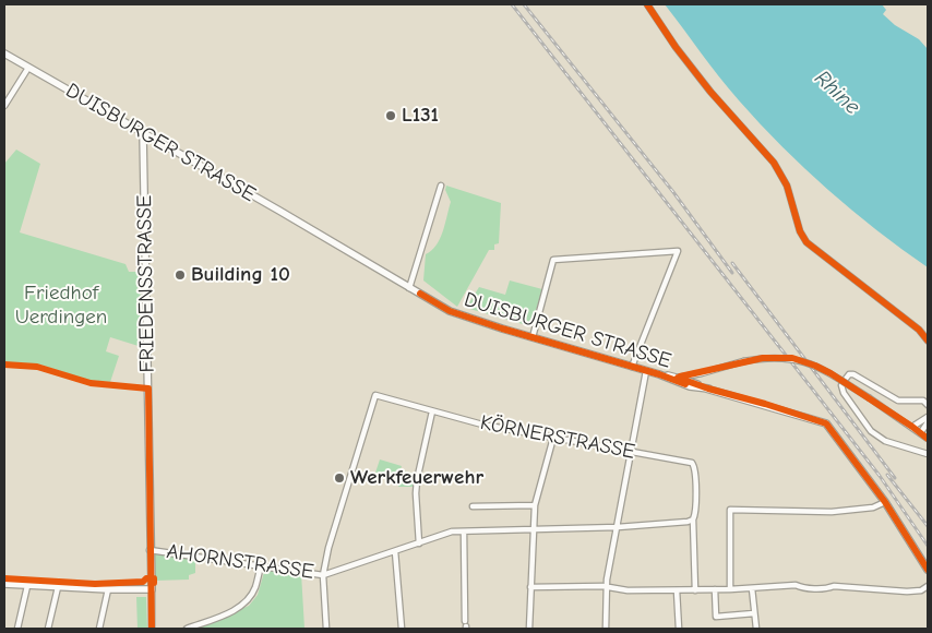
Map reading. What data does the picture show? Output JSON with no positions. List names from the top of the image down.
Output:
{
  "streets": {
    "main road": ["DUISBURGER STRASSE", "FRIEDENSSTRASSE"],
    "street": ["KÖRNERSTRASSE", "AHORNSTRASSE"]
  },
  "crossings": [
    ["DUISBURGER STRASSE", "FRIEDENSSTRASSE"],
    ["FRIEDENSSTRASSE", "AHORNSTRASSE"],
    ["KÖRNERSTRASSE", "AHORNSTRASSE"]
  ],
  "water": ["Rhine"],
  "parks": ["Friedhof Uerdingen"],
  "places": ["L131", "Building 10", "Werkfeuerwehr"]
}
